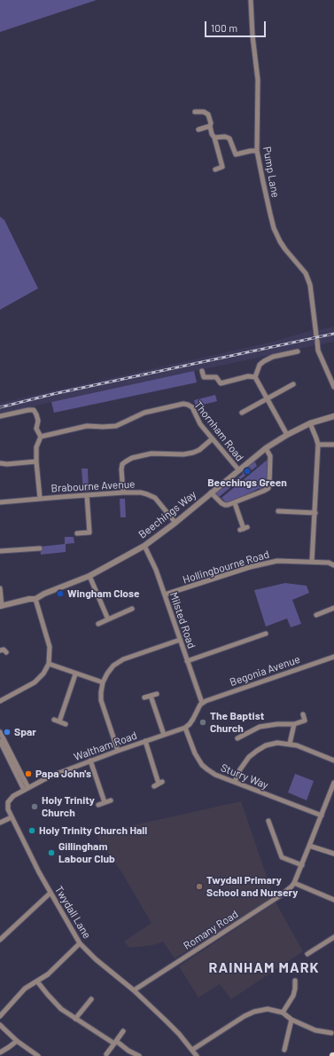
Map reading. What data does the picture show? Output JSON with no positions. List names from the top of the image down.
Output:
{
  "streets": {
    "street": [
      "Pump Lane",
      "Thornham Road",
      "Brabourne Avenue",
      "Beechings Way",
      "Hollingbourne Road",
      "Milsted Road",
      "Begonia Avenue",
      "Waltham Road",
      "Sturry Way",
      "Twydall Lane",
      "Romany Road"
    ]
  },
  "crossings": [
    ["Thornham Road", "Beechings Way"],
    ["Brabourne Avenue", "Beechings Way"],
    ["Beechings Way", "Milsted Road"],
    ["Hollingbourne Road", "Milsted Road"],
    ["Milsted Road", "Begonia Avenue"],
    ["Waltham Road", "Sturry Way"],
    ["Waltham Road", "Twydall Lane"],
    ["Sturry Way", "Romany Road"],
    ["Twydall Lane", "Romany Road"]
  ],
  "districts": ["RAINHAM MARK"],
  "places": [
    "Beechings Green",
    "Wingham Close",
    "The Baptist Church",
    "Spar",
    "Papa John's",
    "Holy Trinity Church",
    "Holy Trinity Church Hall",
    "Gillingham Labour Club",
    "Twydall Primary School and Nursery"
  ],
  "scale_bar": "100 m"
}
